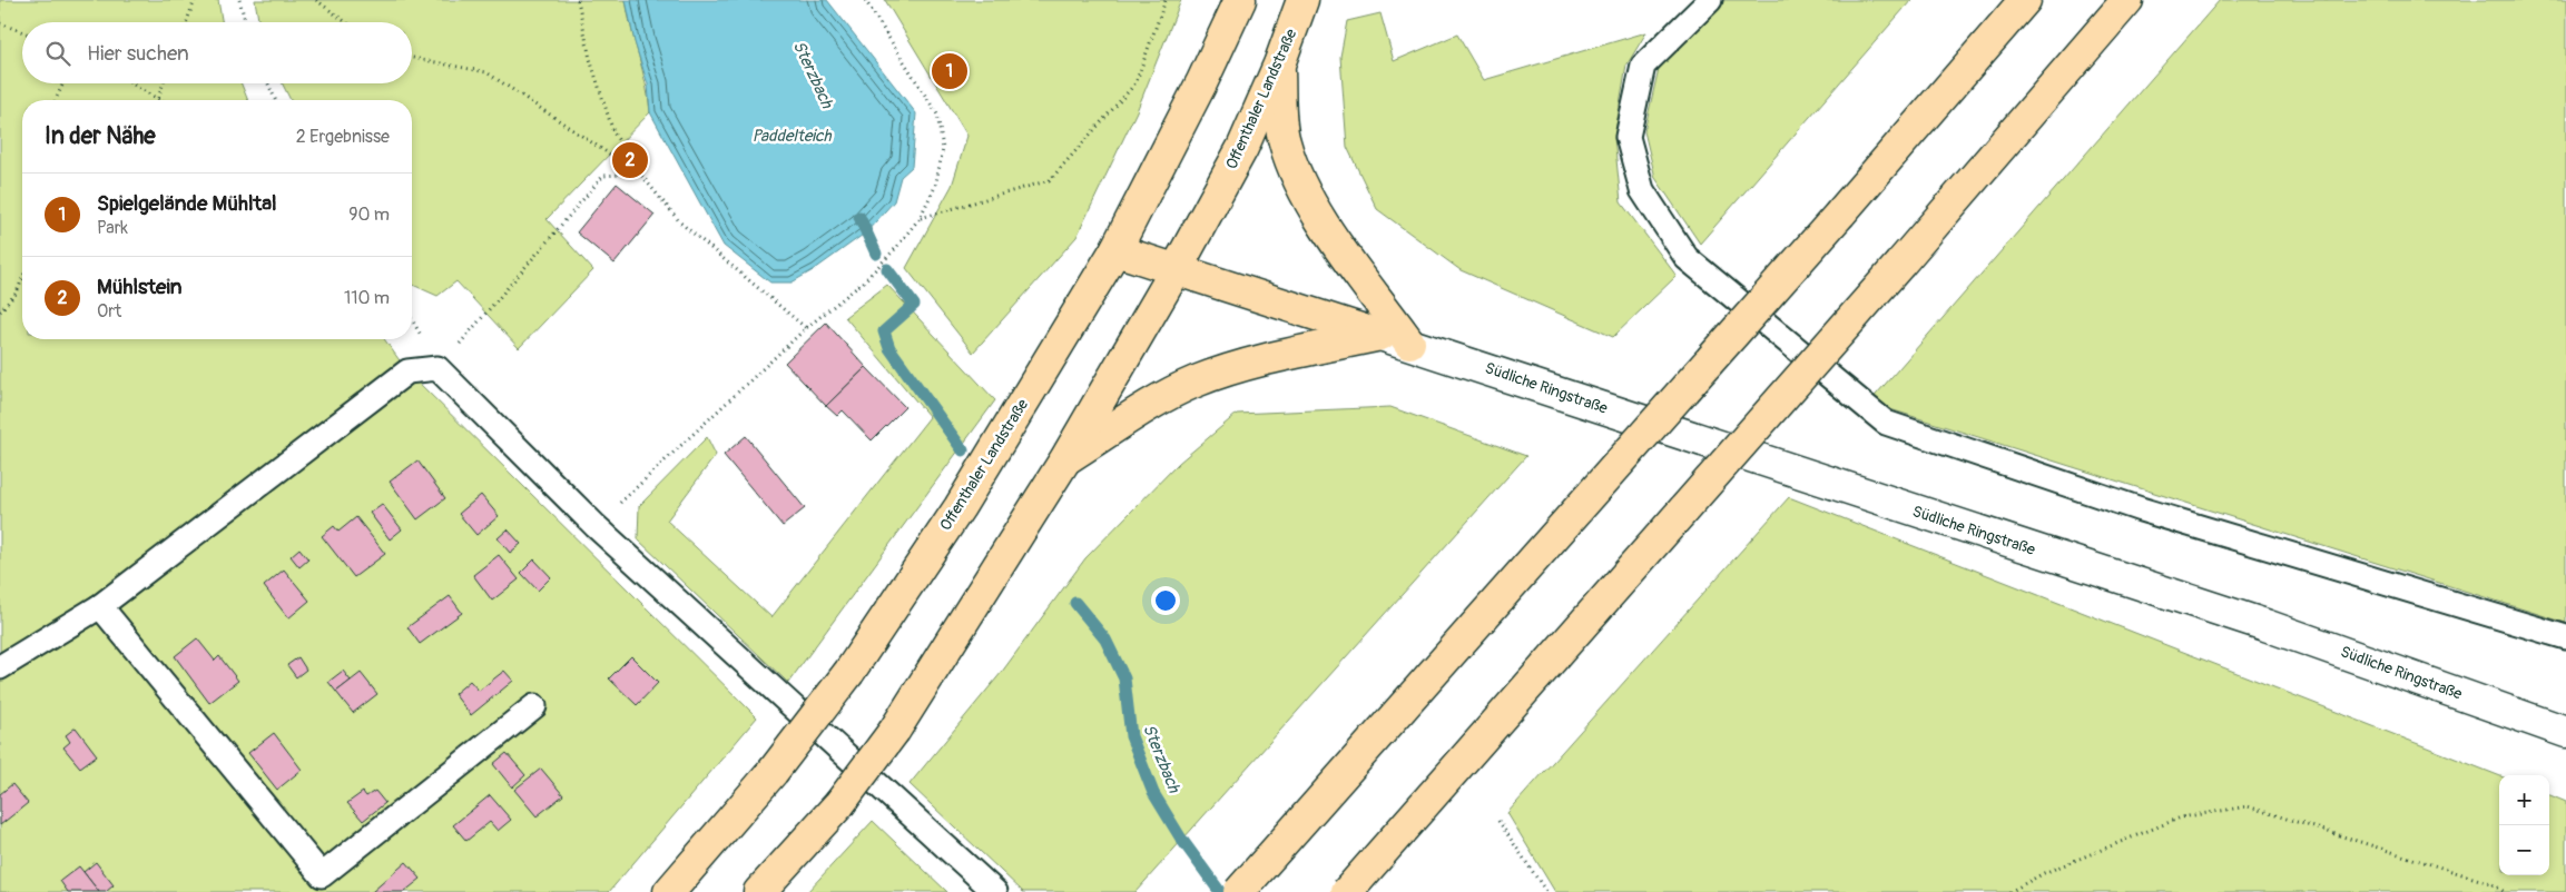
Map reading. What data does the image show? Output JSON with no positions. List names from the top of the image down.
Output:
{
  "streets": {
    "main road": ["Offenthaler Landstraße", "Südliche Ringstraße"]
  },
  "water": ["Sterzbach", "Paddelteich"],
  "page": {
    "search": "Hier suchen",
    "pins": ["1", "2"],
    "heading": ["In der Nähe", "2 Ergebnisse"],
    "list": [
      {
        "mark": "1",
        "name": "Spielgelände Mühltal",
        "note": "Park",
        "value": "90 m"
      },
      {
        "mark": "2",
        "name": "Mühlstein",
        "note": "Ort",
        "value": "110 m"
      }
    ],
    "map_buttons": ["+", "−"]
  }
}
